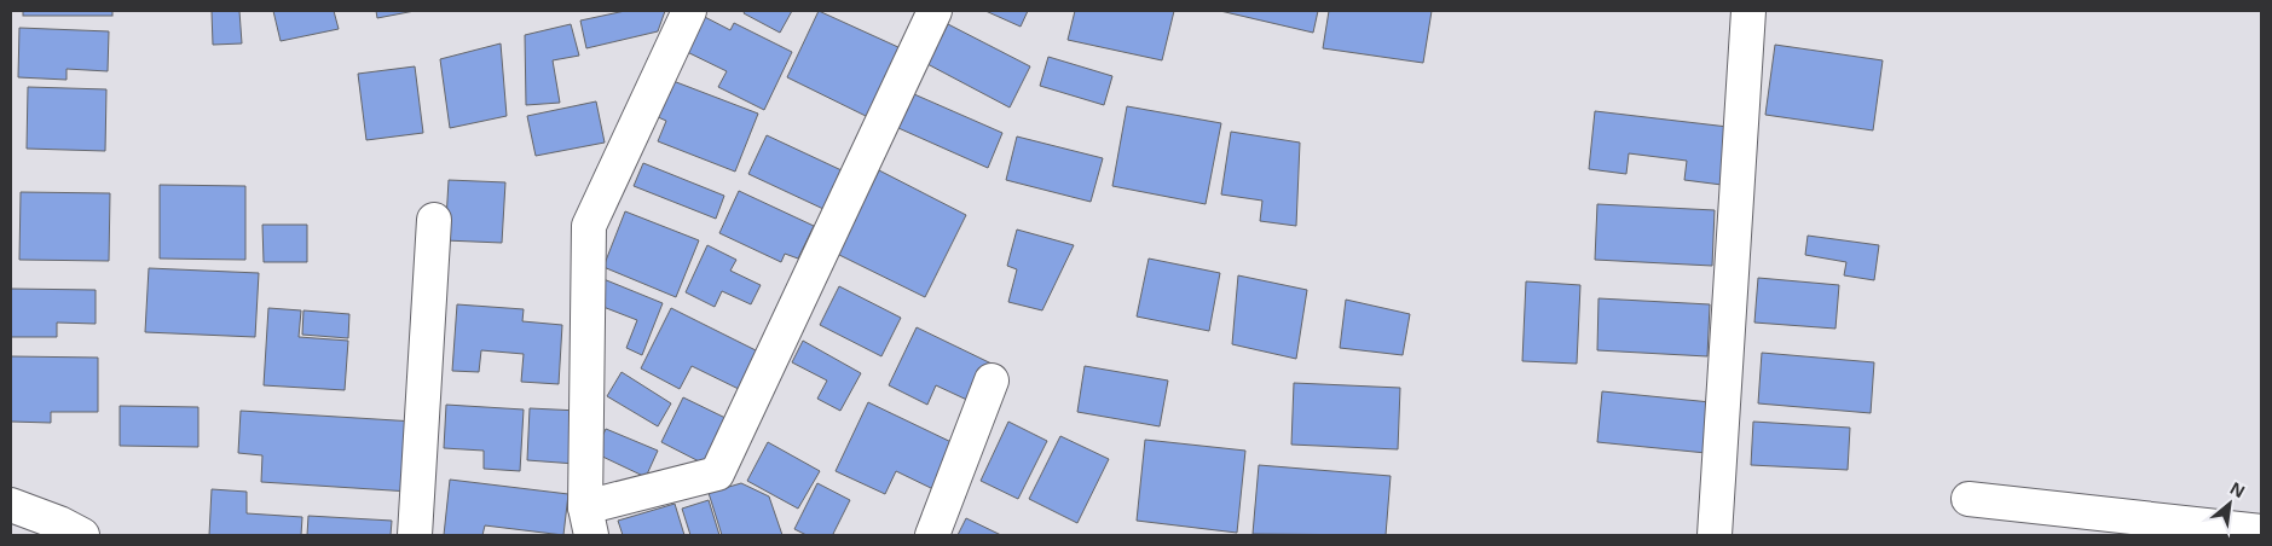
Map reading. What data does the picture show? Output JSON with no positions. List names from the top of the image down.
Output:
{
  "north": "top right"
}
